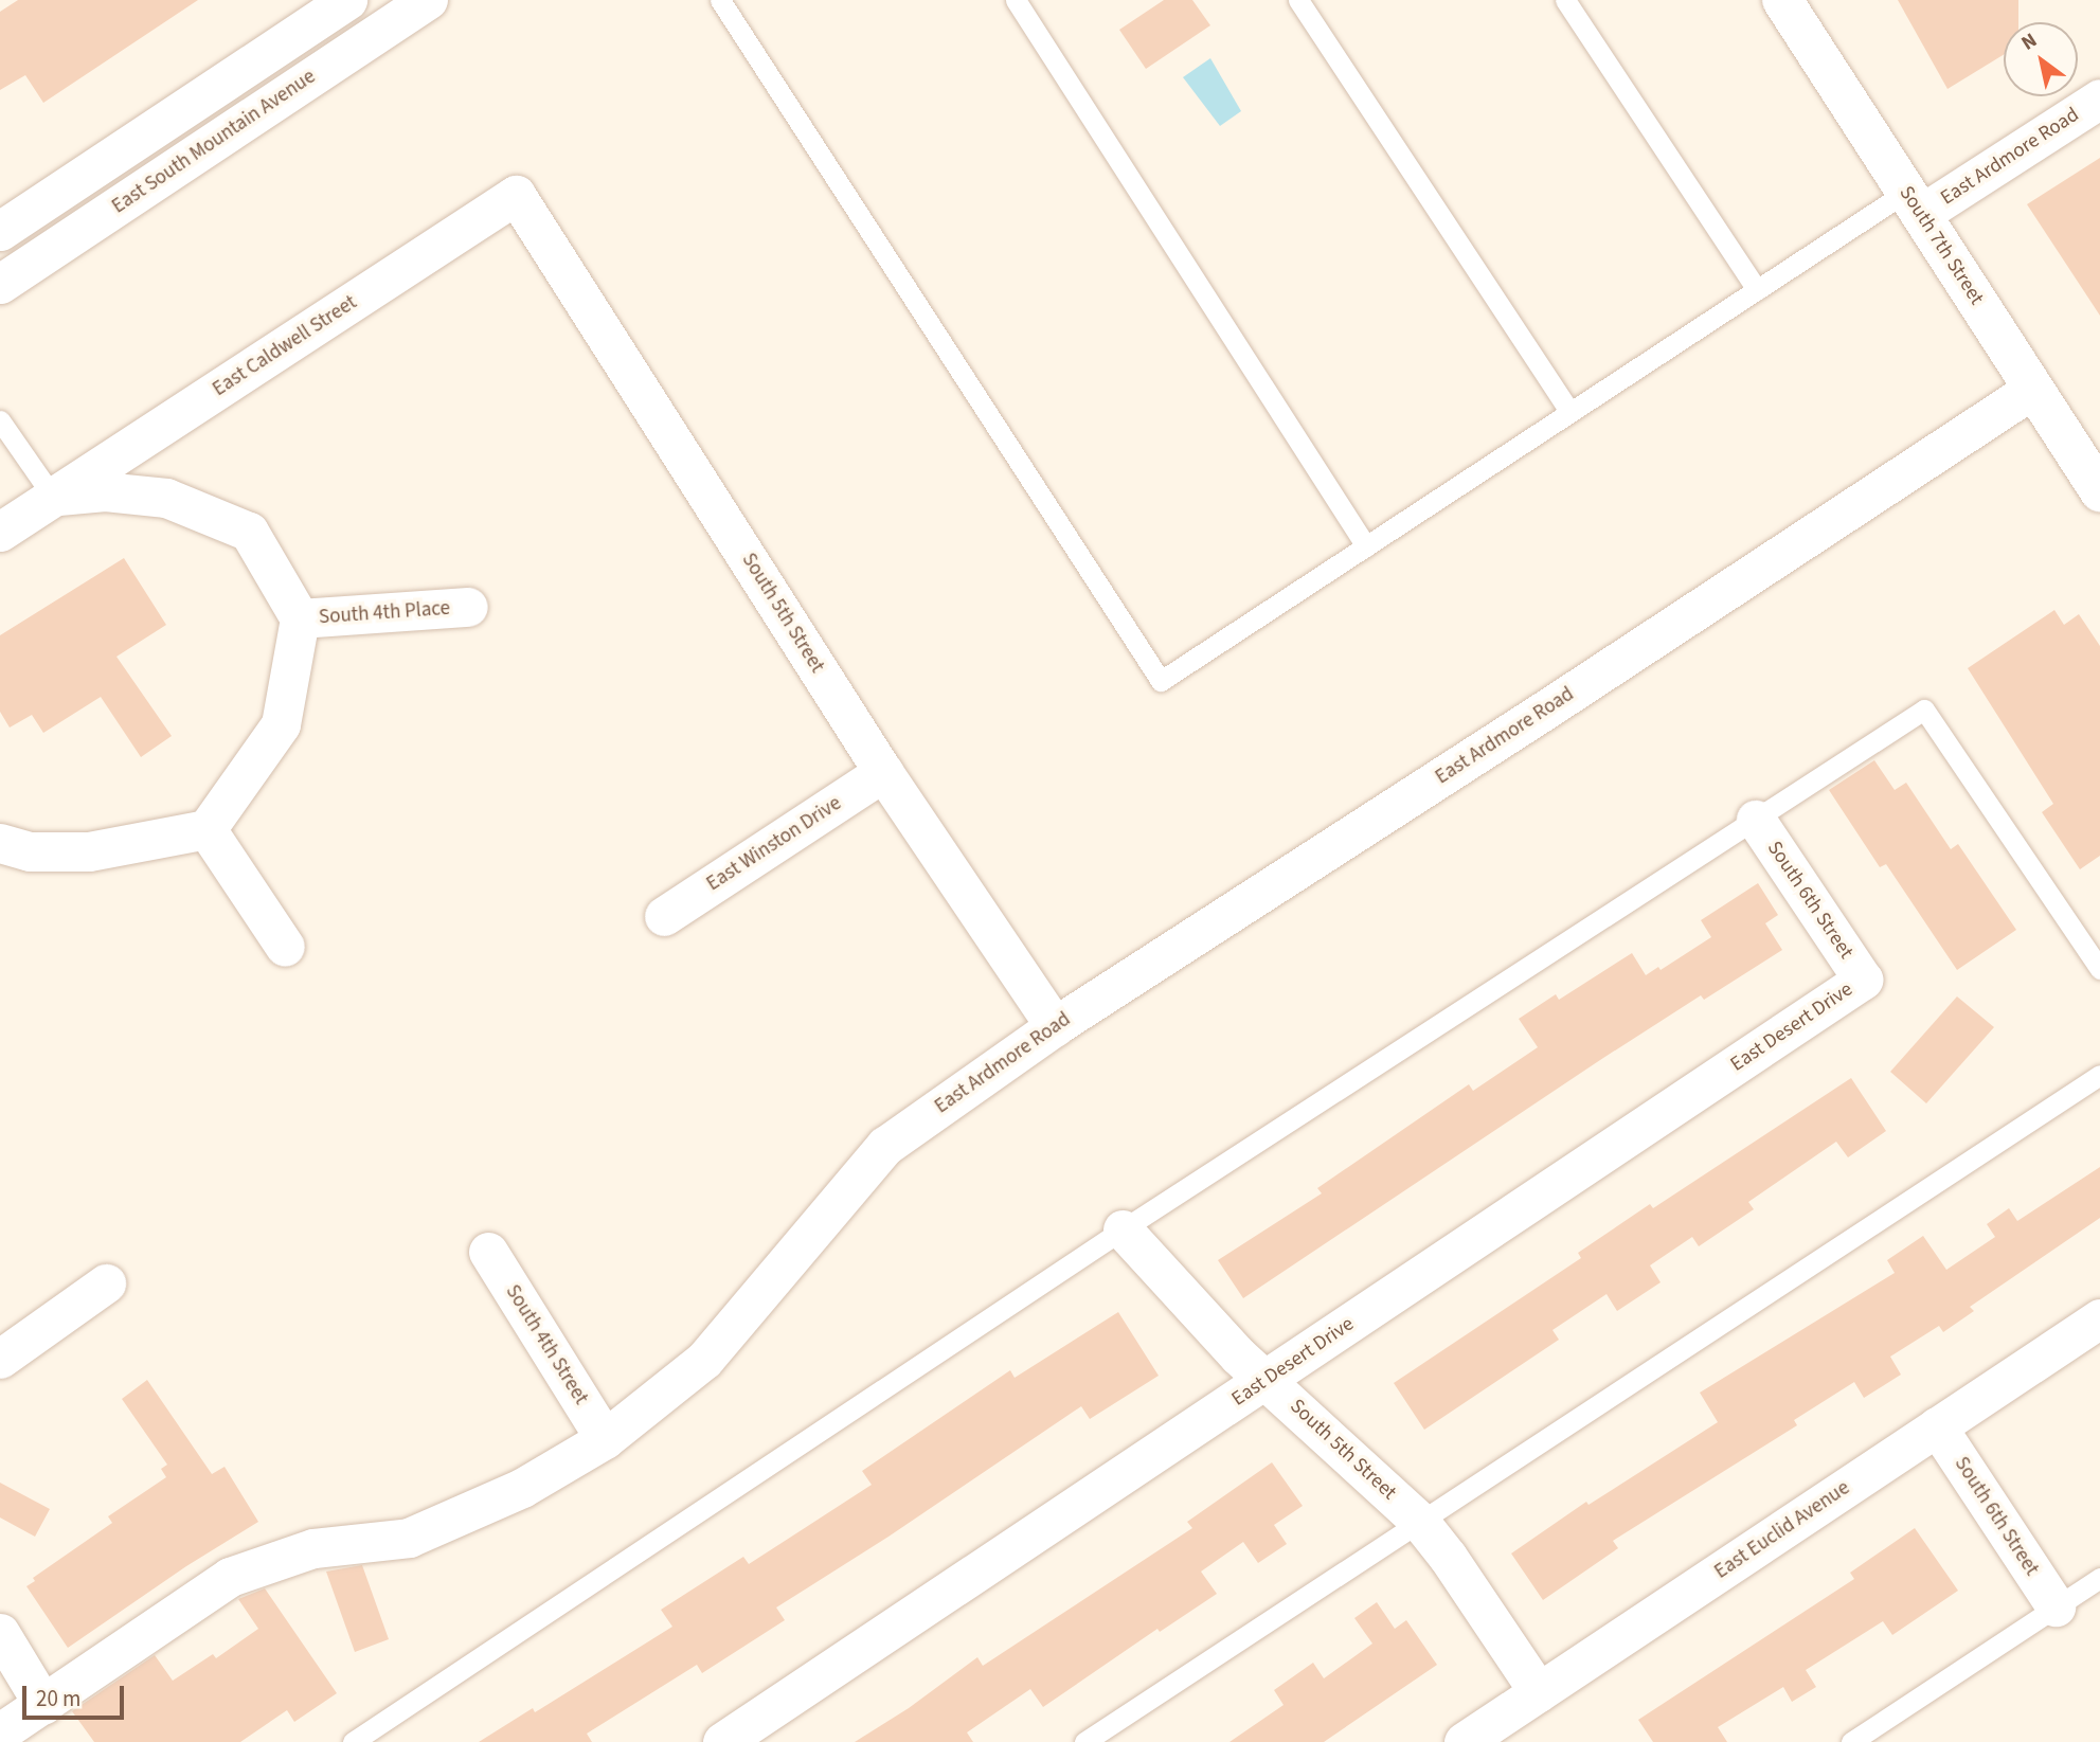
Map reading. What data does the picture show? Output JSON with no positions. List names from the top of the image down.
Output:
{
  "streets": {
    "main road": ["South 7th Street"],
    "street": [
      "East South Mountain Avenue",
      "East Ardmore Road",
      "East Caldwell Street",
      "South 4th Place",
      "South 5th Street",
      "East Winston Drive",
      "South 6th Street",
      "East Desert Drive",
      "South 4th Street",
      "East Euclid Avenue"
    ]
  },
  "crossings": [
    ["East Ardmore Road", "South 7th Street"],
    ["East Ardmore Road", "South 5th Street"],
    ["East Ardmore Road", "South 4th Street"],
    ["East Caldwell Street", "South 4th Place"],
    ["East Caldwell Street", "South 5th Street"],
    ["South 5th Street", "East Winston Drive"],
    ["South 5th Street", "East Desert Drive"],
    ["South 5th Street", "East Euclid Avenue"],
    ["South 6th Street", "East Desert Drive"],
    ["South 6th Street", "East Euclid Avenue"]
  ],
  "scale_bar": "20 m",
  "north": "top left"
}
